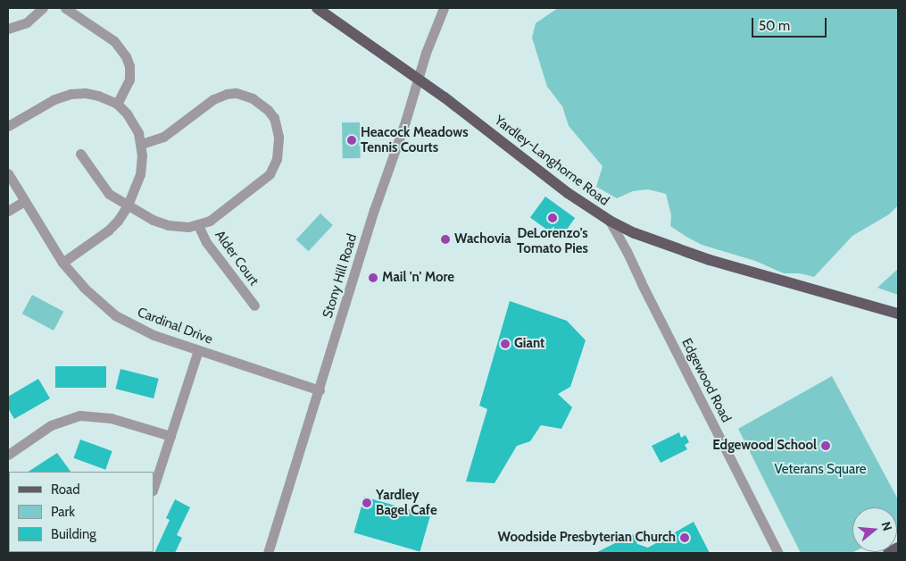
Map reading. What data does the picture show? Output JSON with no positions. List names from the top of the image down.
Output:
{
  "streets": {
    "main road": ["Yardley-Langhorne Road"],
    "street": [
      "Alder Court",
      "Stony Hill Road",
      "Cardinal Drive",
      "Edgewood Road"
    ]
  },
  "crossings": [
    ["Yardley-Langhorne Road", "Stony Hill Road"],
    ["Yardley-Langhorne Road", "Edgewood Road"],
    ["Stony Hill Road", "Cardinal Drive"]
  ],
  "parks": ["Veterans Square"],
  "places": [
    "Heacock Meadows Tennis Courts",
    "DeLorenzo's Tomato Pies",
    "Wachovia",
    "Mail 'n' More",
    "Giant",
    "Edgewood School",
    "Yardley Bagel Cafe",
    "Woodside Presbyterian Church"
  ],
  "legend": ["Road", "Park", "Building"],
  "scale_bar": "50 m",
  "north": "right"
}
